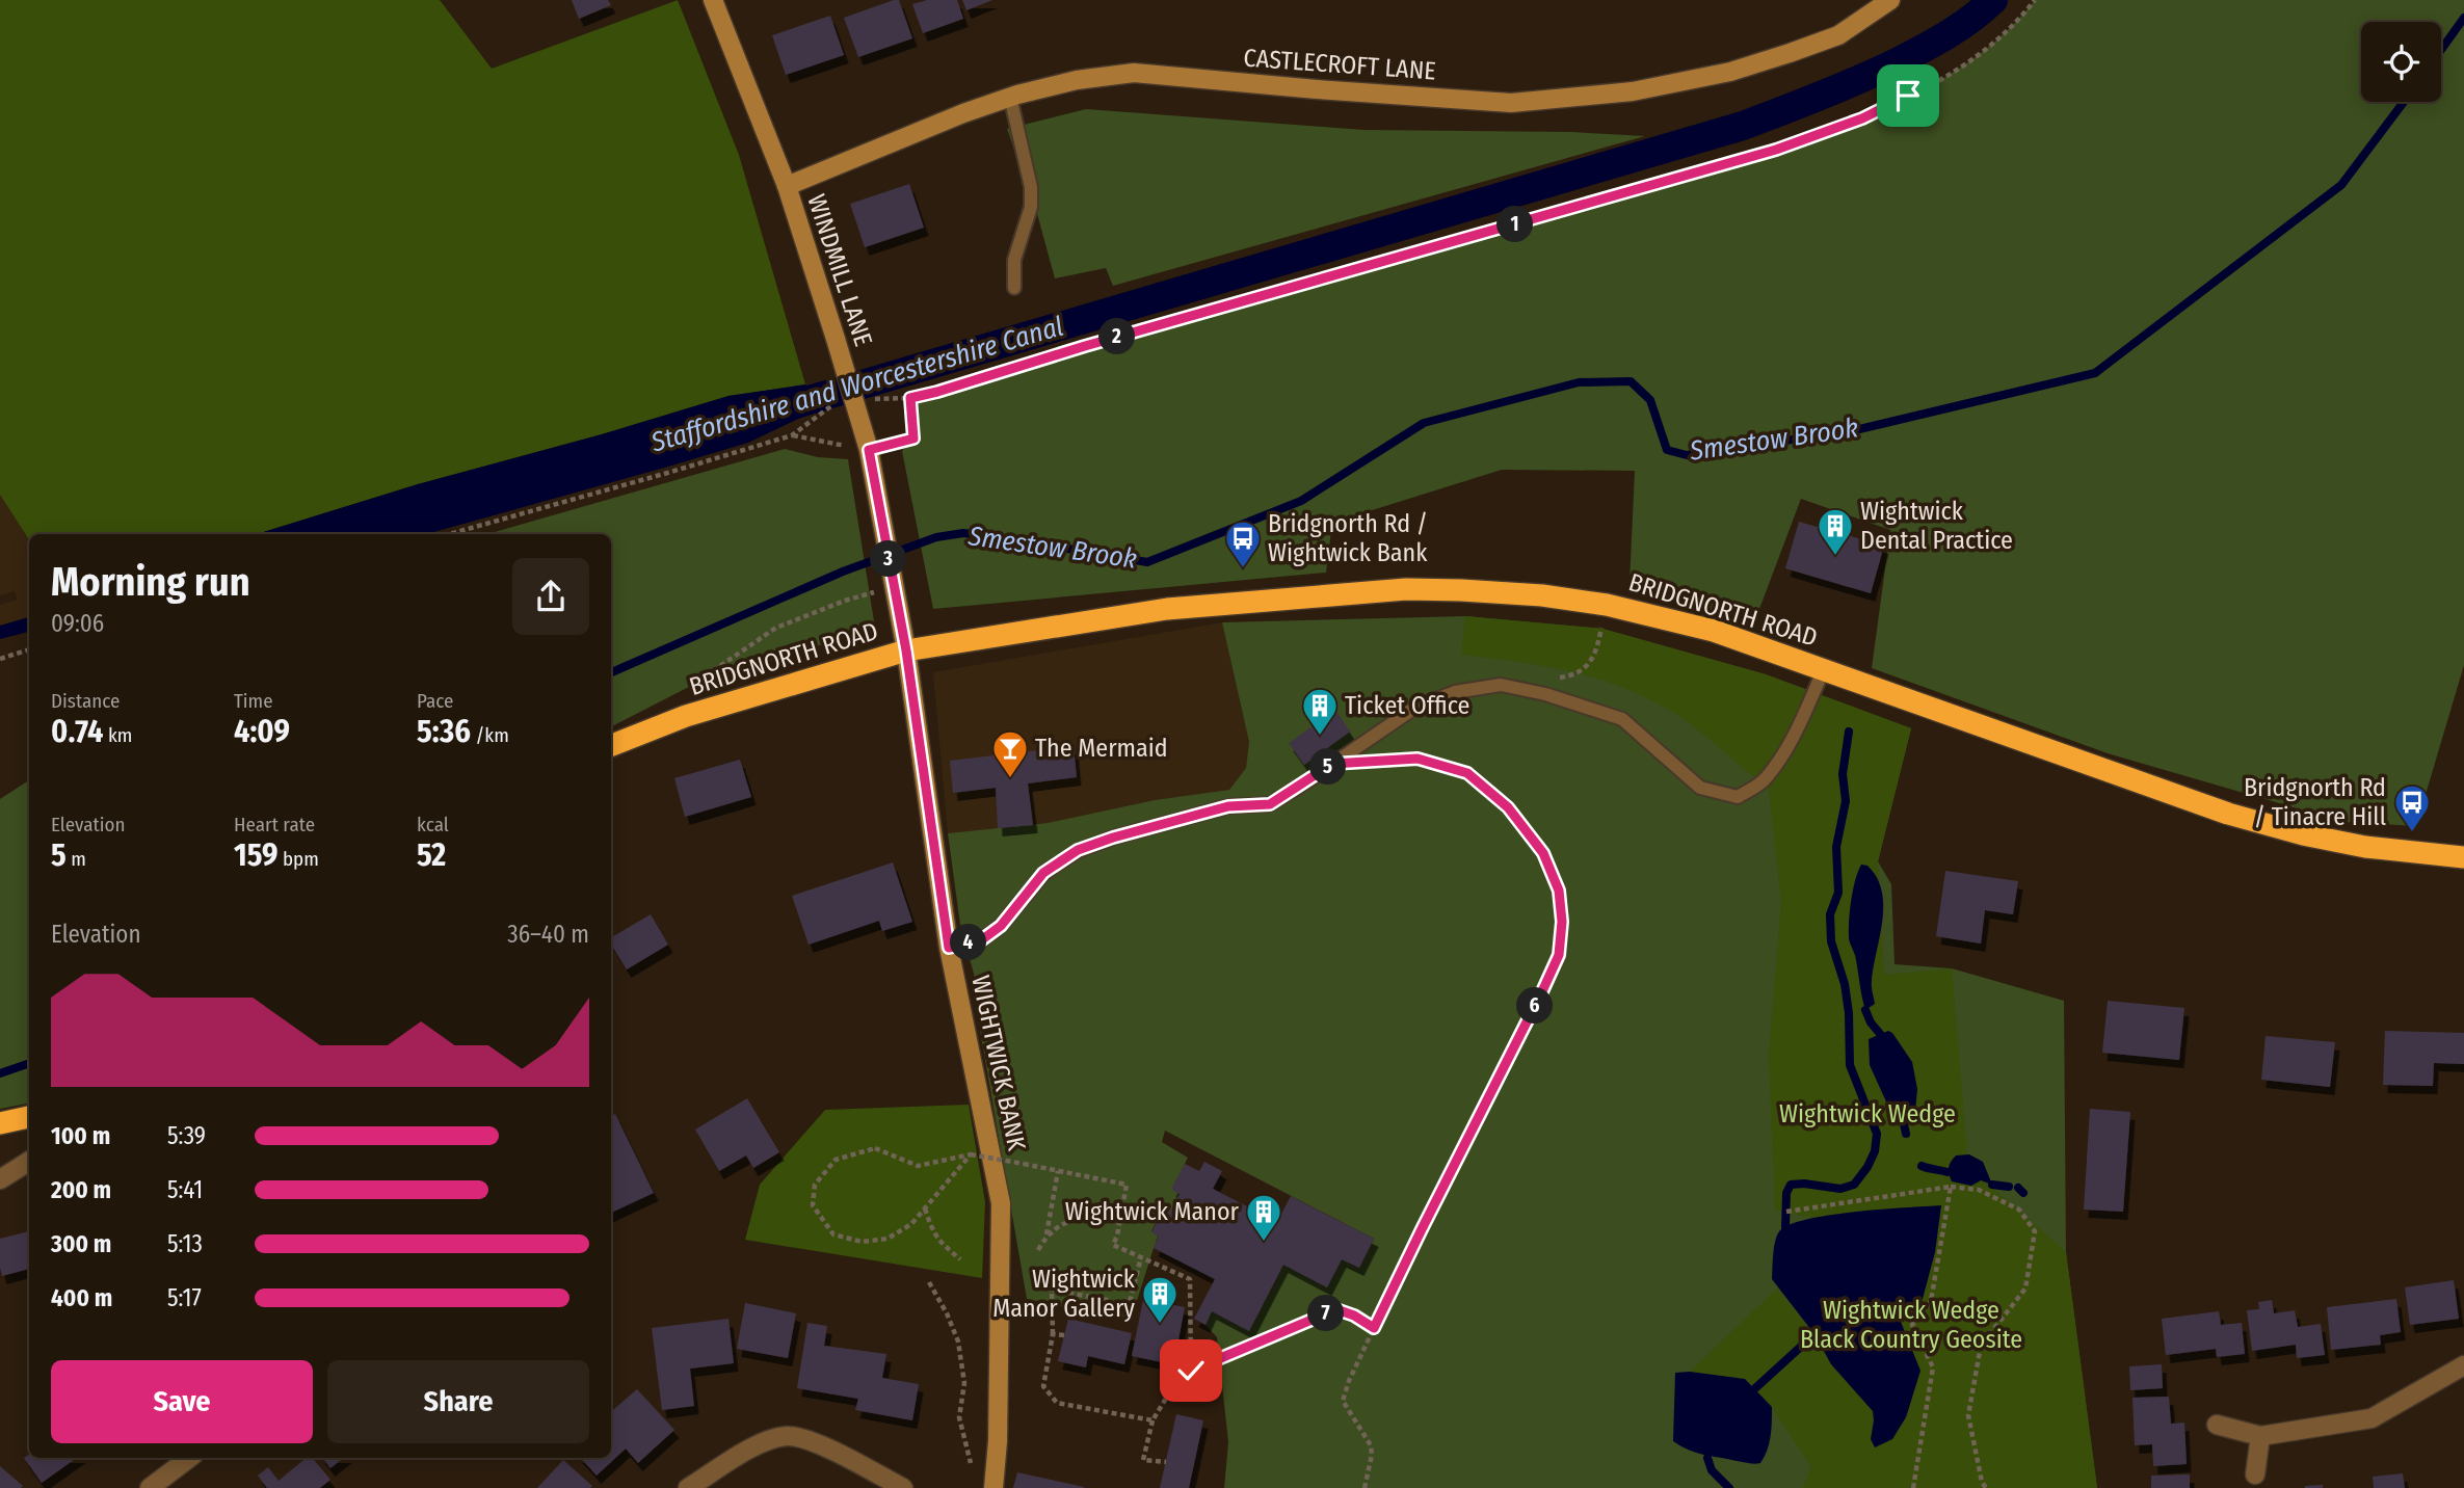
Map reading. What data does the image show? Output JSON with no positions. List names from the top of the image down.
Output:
{
  "streets": {
    "highway": ["BRIDGNORTH ROAD"],
    "street": ["CASTLECROFT LANE", "WINDMILL LANE", "WIGHTWICK BANK"]
  },
  "crossings": [
    ["CASTLECROFT LANE", "WINDMILL LANE"],
    ["WINDMILL LANE", "BRIDGNORTH ROAD"],
    ["WINDMILL LANE", "WIGHTWICK BANK"],
    ["BRIDGNORTH ROAD", "WIGHTWICK BANK"]
  ],
  "water": ["Staffordshire and Worcestershire Canal", "Smestow Brook"],
  "parks": ["Wightwick Wedge", "Wightwick Wedge Black Country Geosite"],
  "places": {
    "building": [
      "Wightwick Dental Practice",
      "Ticket Office",
      "Wightwick Manor",
      "Wightwick Manor Gallery"
    ],
    "bus stop": ["Bridgnorth Rd / Wightwick Bank", "Bridgnorth Rd / Tinacre Hill"],
    "bar": ["The Mermaid"]
  },
  "page": {
    "pins": [
      "1",
      "2",
      "3",
      "5",
      "4",
      "6",
      "7"
    ],
    "heading": ["Morning run", "09:06"],
    "stats": [
      ["Distance", "0.74 km"],
      ["Time", "4:09"],
      ["Pace", "5:36 /km"],
      ["Elevation", "5 m"],
      ["Heart rate", "159 bpm"],
      ["kcal", "52"]
    ],
    "chart": ["Elevation", "36–40 m"],
    "list": [
      {
        "name": "100 m",
        "note": "5:39"
      },
      {
        "name": "200 m",
        "note": "5:41"
      },
      {
        "name": "300 m",
        "note": "5:13"
      },
      {
        "name": "400 m",
        "note": "5:17"
      }
    ],
    "buttons": ["Save", "Share"]
  }
}
